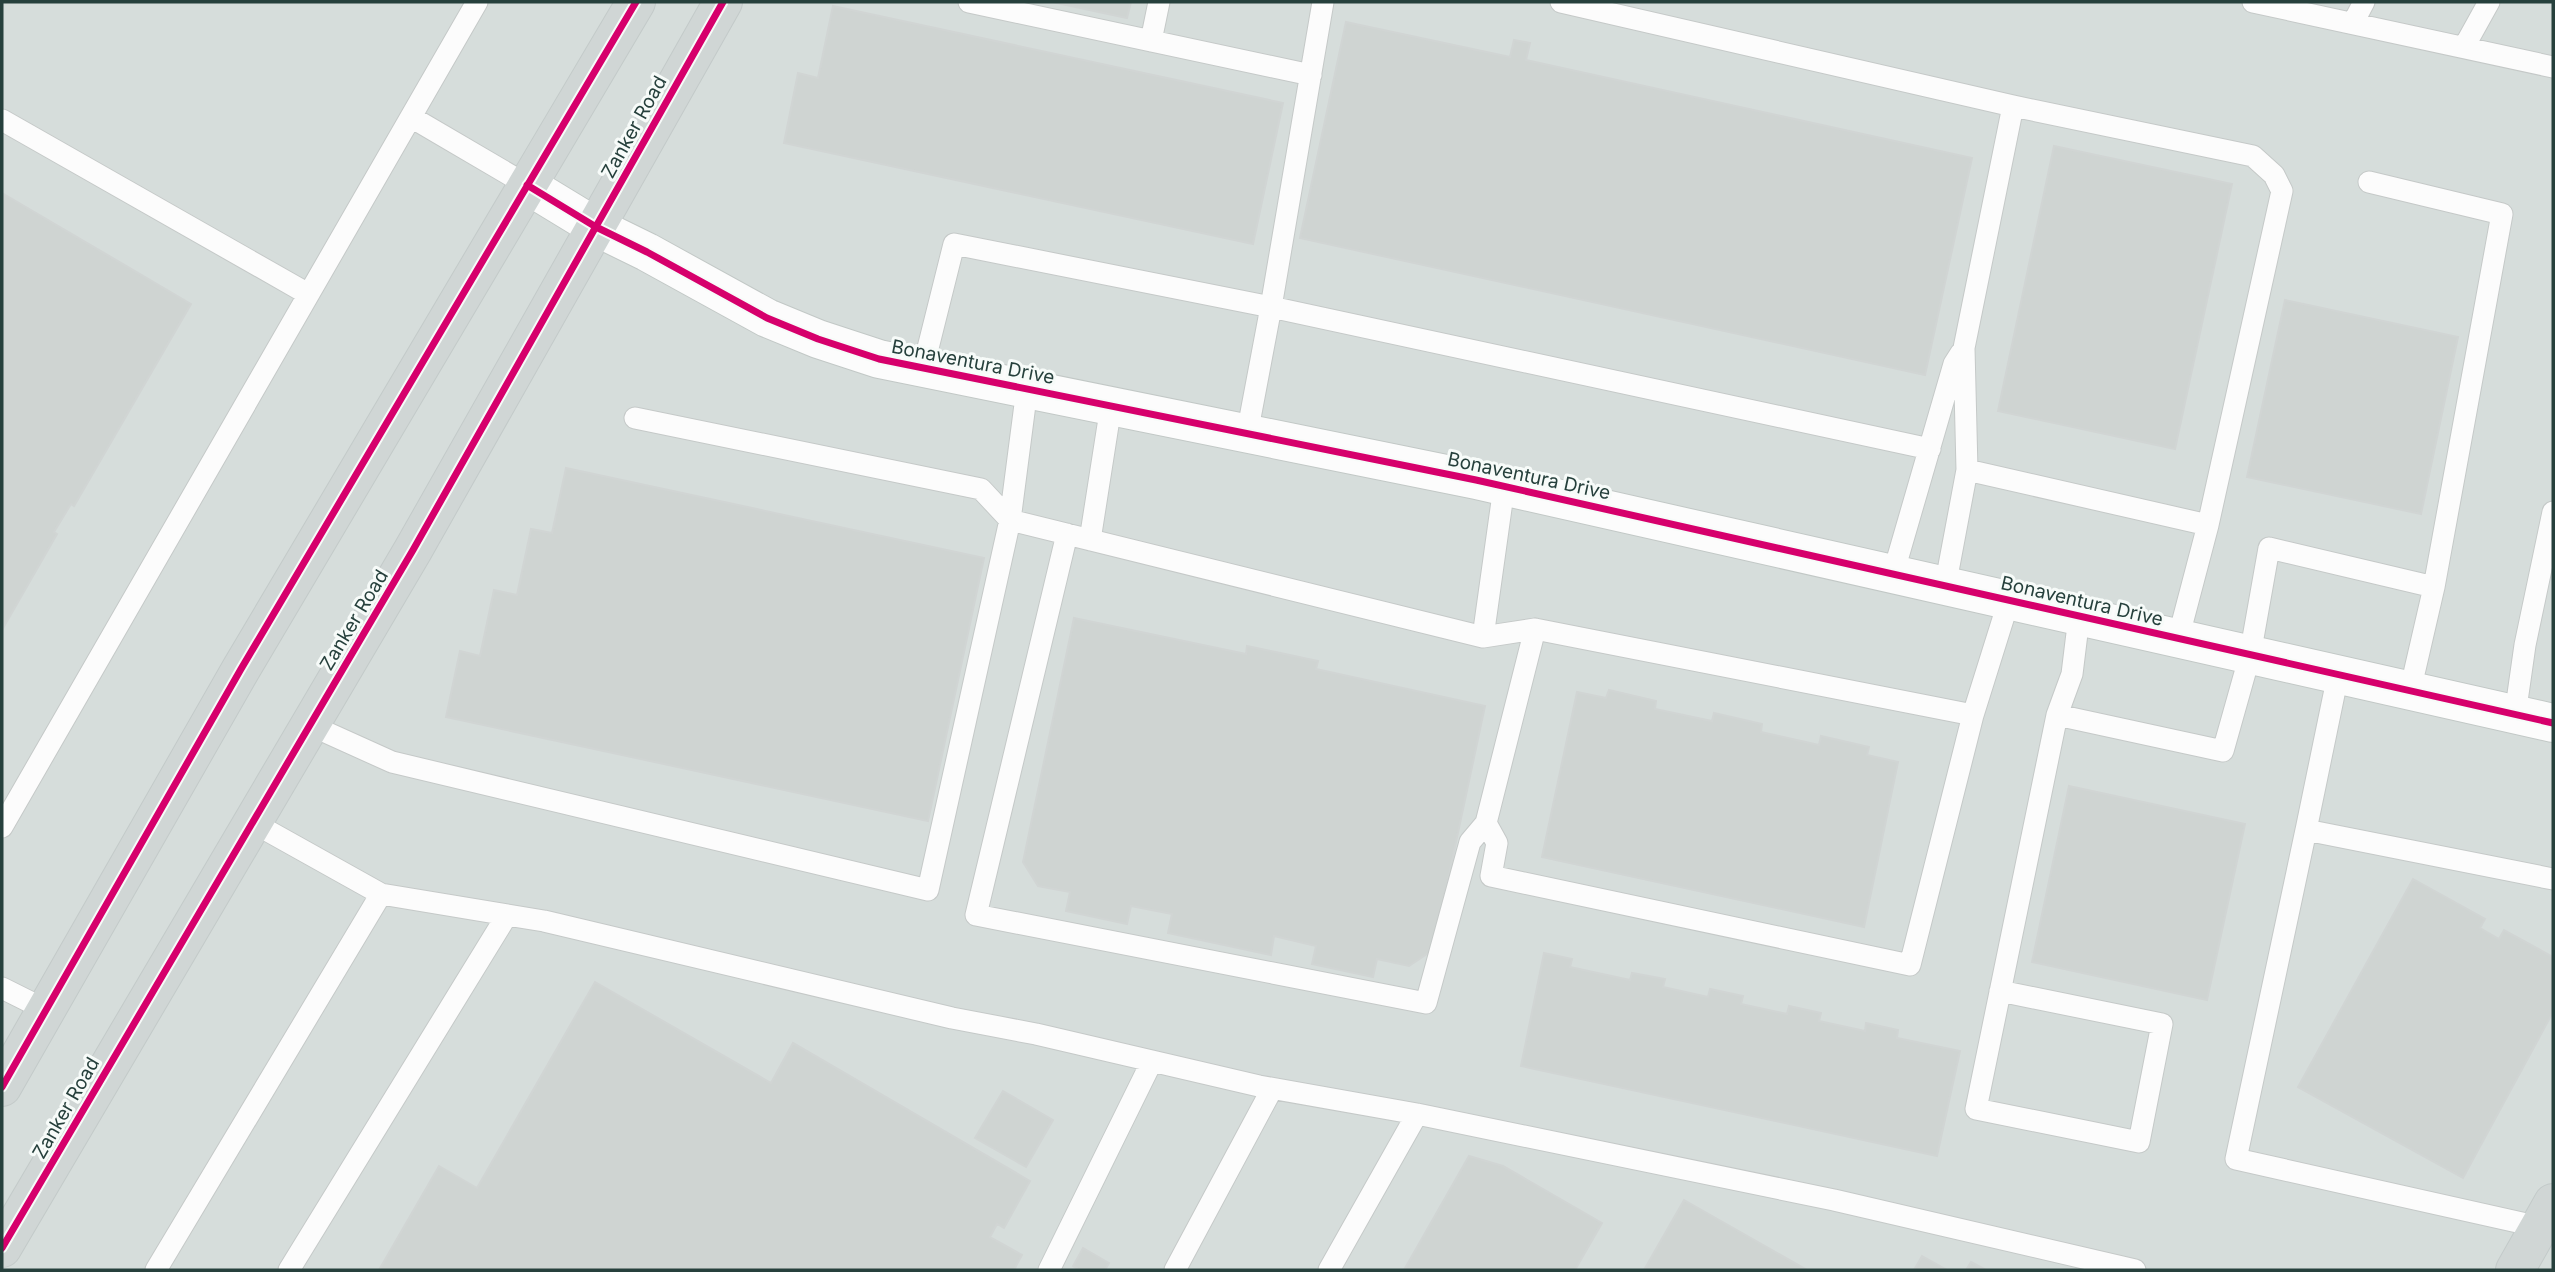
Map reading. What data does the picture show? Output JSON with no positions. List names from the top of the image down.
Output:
{
  "streets": {
    "main road": ["Zanker Road"],
    "street": ["Bonaventura Drive"]
  },
  "crossings": [
    ["Zanker Road", "Bonaventura Drive"]
  ]
}
